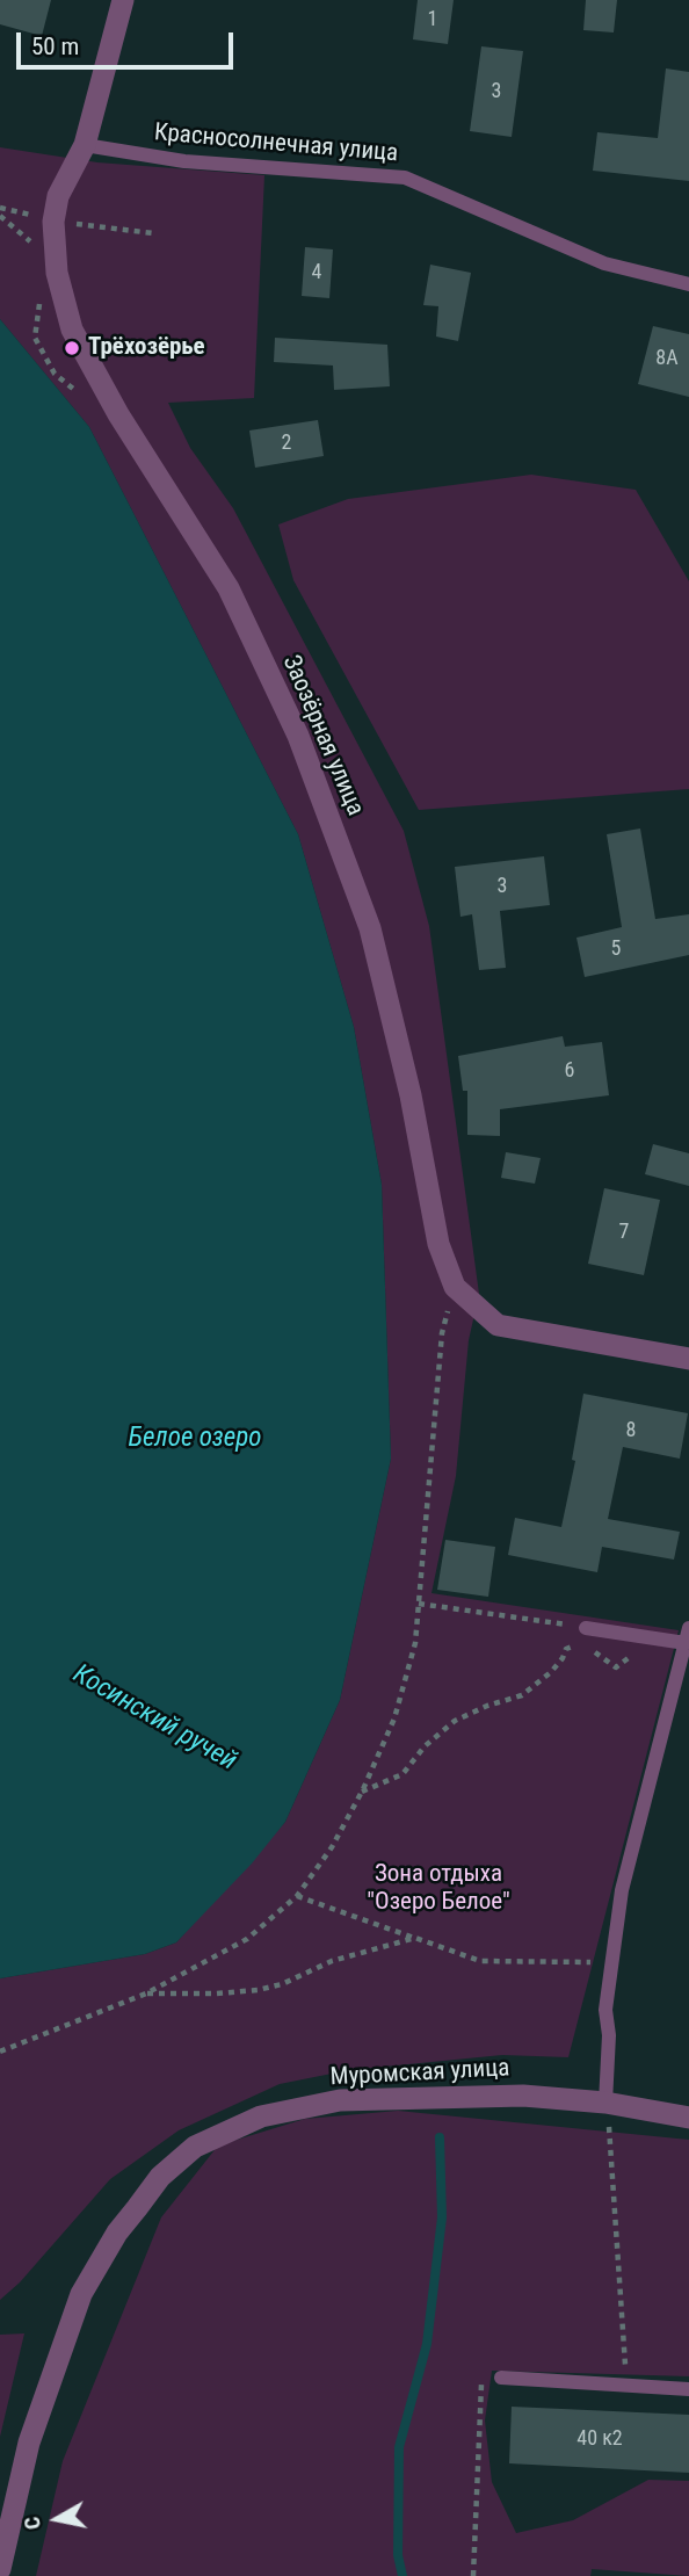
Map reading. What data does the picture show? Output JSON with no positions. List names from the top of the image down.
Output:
{
  "streets": {
    "street": ["Заозёрная улица", "Муромская улица"],
    "lane": ["Красносолнечная улица"]
  },
  "crossings": [
    ["Красносолнечная улица", "Заозёрная улица"]
  ],
  "water": ["Белое озеро", "Косинский ручей"],
  "parks": ["Зона отдыха \"Озеро Белое\""],
  "places": ["Трёхозёрье"],
  "house_numbers": [
    "1",
    "3",
    "4",
    "8А",
    "2",
    "3",
    "5",
    "6",
    "7",
    "8",
    "40 к2"
  ],
  "scale_bar": "50 m",
  "north": "left"
}
